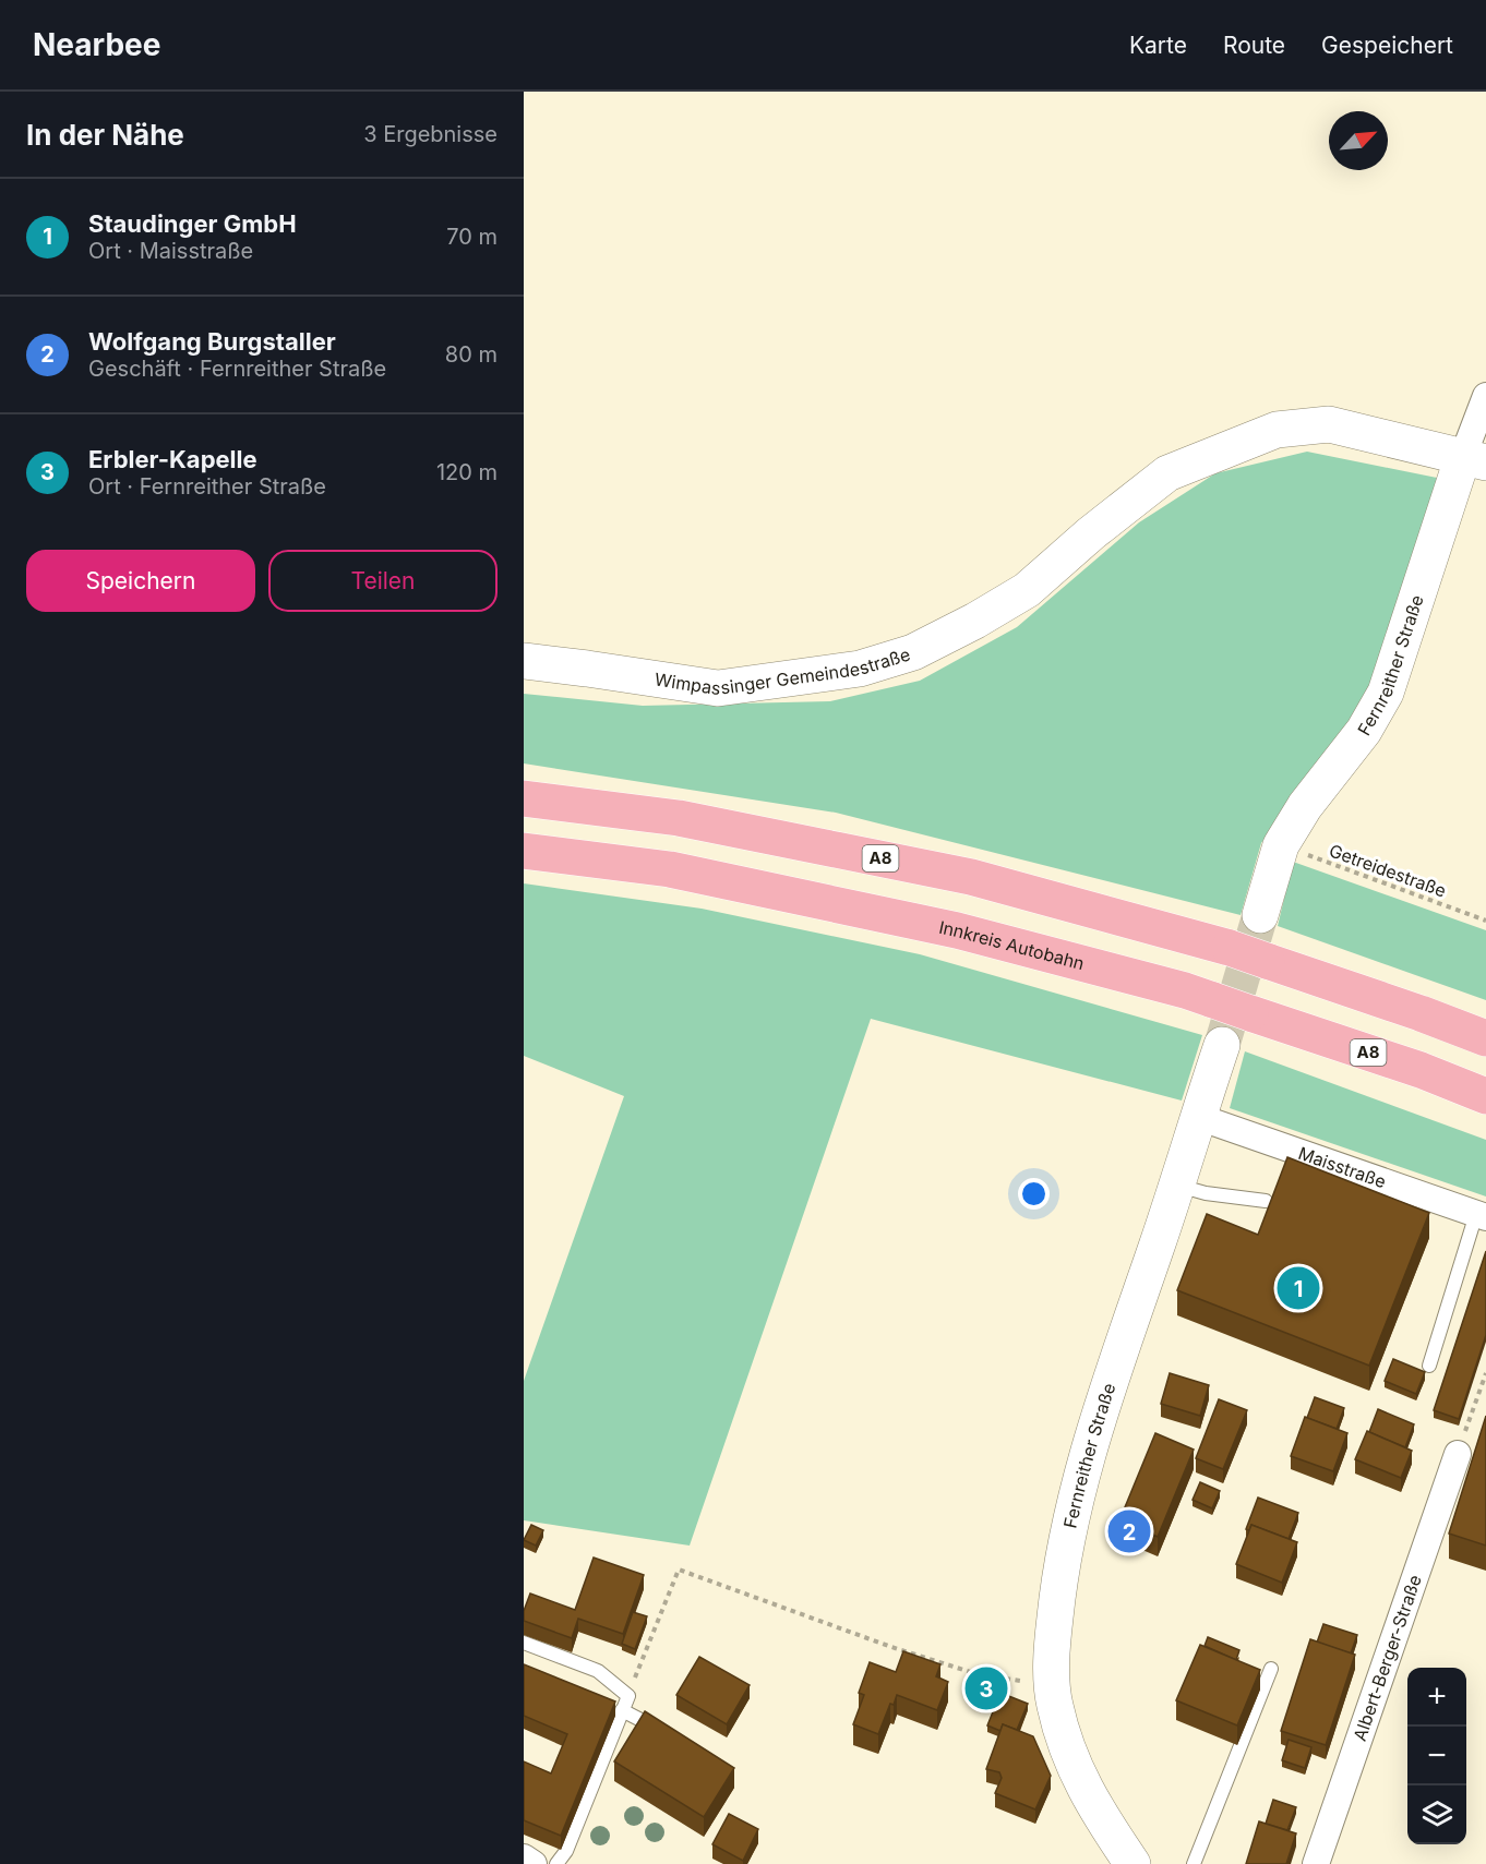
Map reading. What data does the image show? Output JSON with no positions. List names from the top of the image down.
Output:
{
  "streets": {
    "highway": ["A8", "Innkreis Autobahn"],
    "street": [
      "Wimpassinger Gemeindestraße",
      "Fernreither Straße",
      "Maisstraße",
      "Albert-Berger-Straße"
    ],
    "path": ["Getreidestraße"]
  },
  "crossings": [
    ["Wimpassinger Gemeindestraße", "Fernreither Straße"],
    ["Fernreither Straße", "Getreidestraße"],
    ["Fernreither Straße", "Maisstraße"]
  ],
  "north": "top right",
  "page": {
    "header": "Nearbee",
    "nav": ["Karte", "Route", "Gespeichert"],
    "heading": ["In der Nähe", "3 Ergebnisse"],
    "list": [
      {
        "mark": "1",
        "name": "Staudinger GmbH",
        "note": "Ort · Maisstraße",
        "value": "70 m"
      },
      {
        "mark": "2",
        "name": "Wolfgang Burgstaller",
        "note": "Geschäft · Fernreither Straße",
        "value": "80 m"
      },
      {
        "mark": "3",
        "name": "Erbler-Kapelle",
        "note": "Ort · Fernreither Straße",
        "value": "120 m"
      }
    ],
    "buttons": ["Speichern", "Teilen"],
    "pins": ["1", "2", "3"],
    "map_buttons": ["+", "−"]
  }
}
